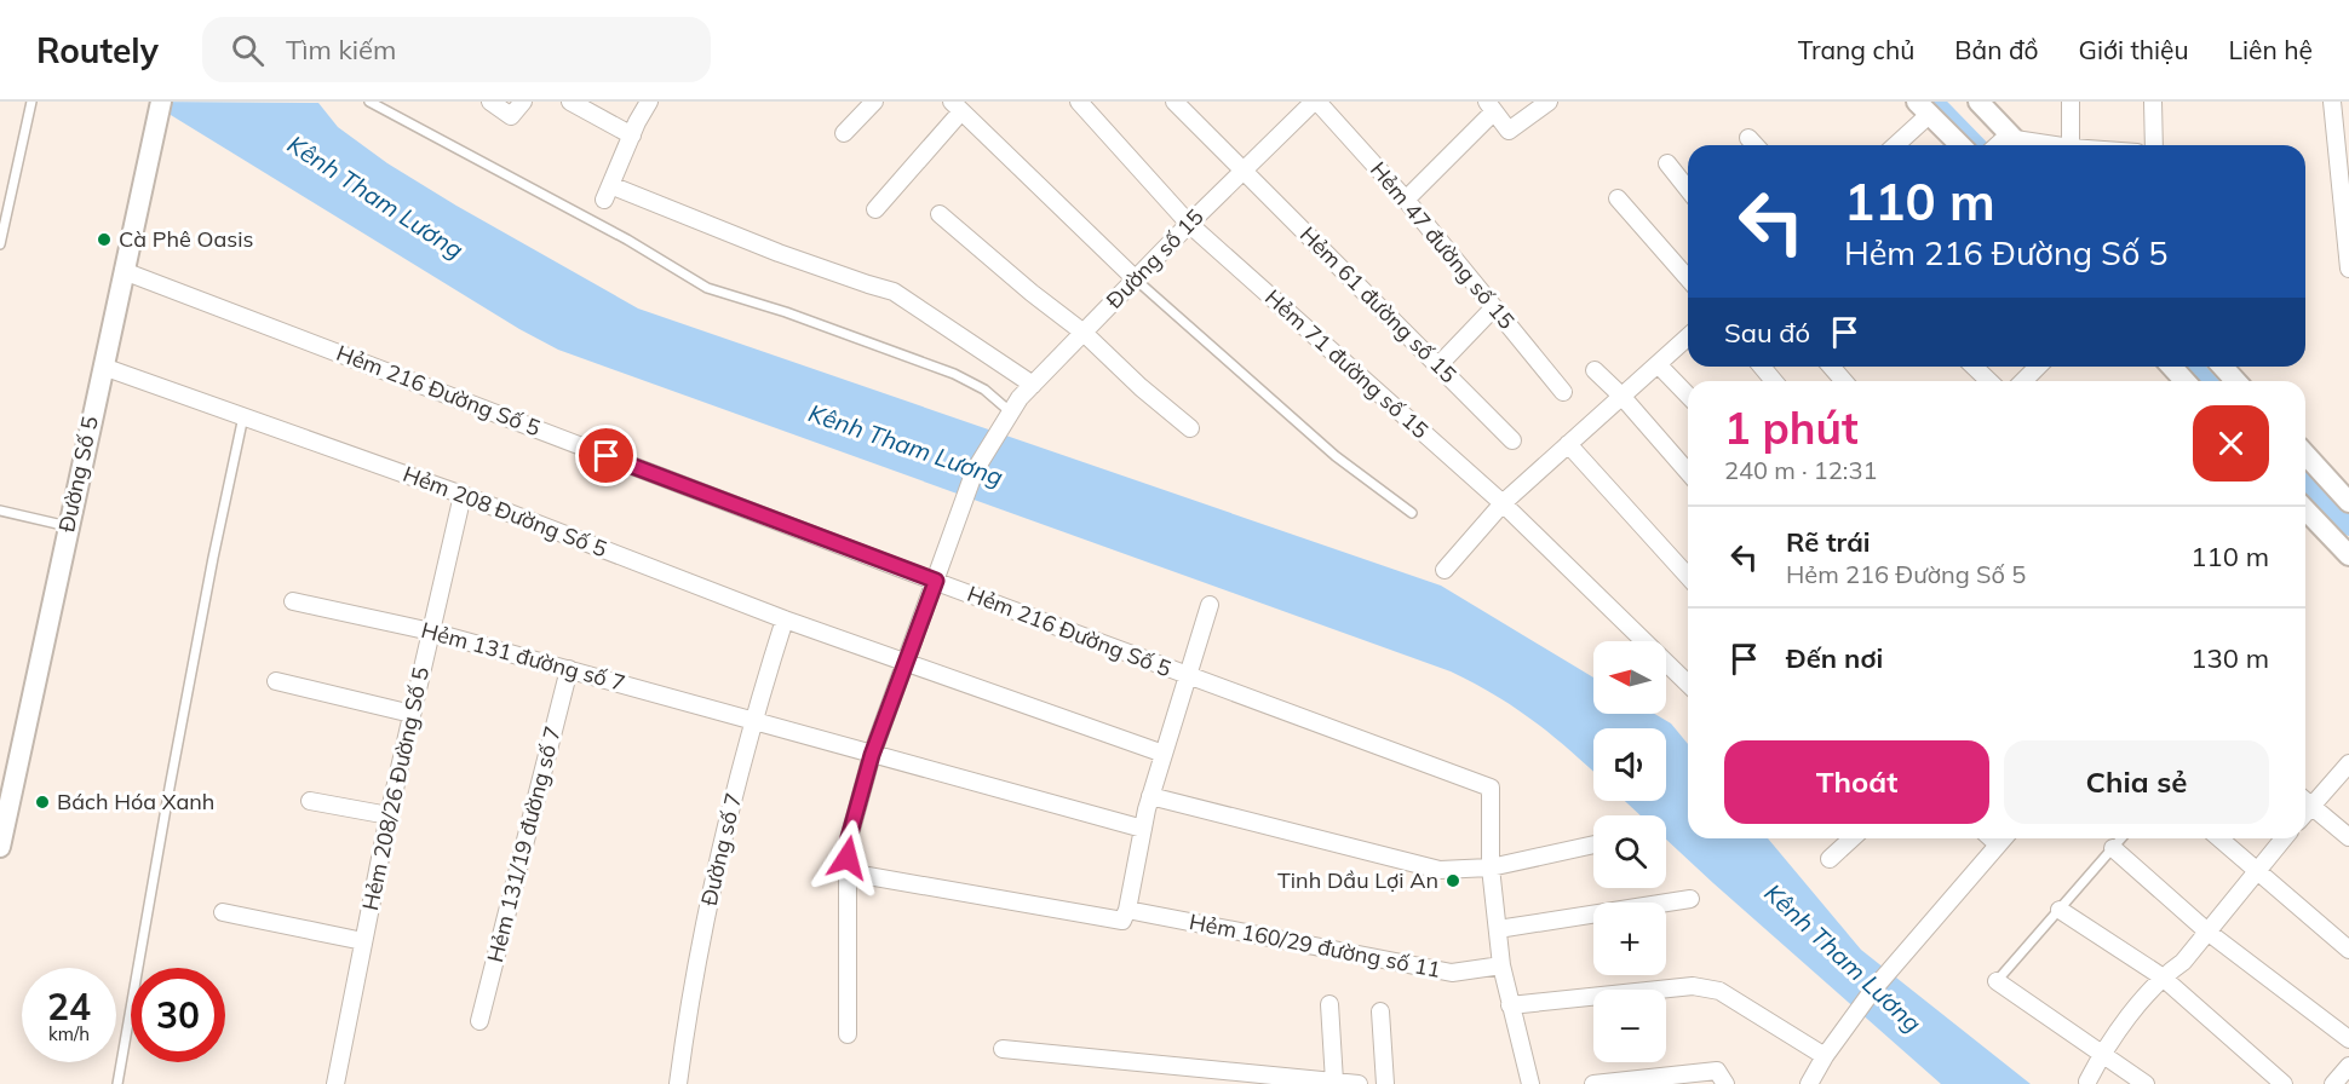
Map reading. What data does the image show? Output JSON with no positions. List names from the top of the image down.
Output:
{
  "streets": {
    "street": [
      "Hẻm 47 đường số 15",
      "Đường số 15",
      "Hẻm 61 đường số 15",
      "Hẻm 71 đường số 15",
      "Hẻm 216 Đường Số 5",
      "Đường Số 5",
      "Hẻm 208 Đường Số 5",
      "Hẻm 131 đường số 7",
      "Hẻm 208/26 Đường Số 5",
      "Hẻm 131/19 đường số 7",
      "Đường số 7",
      "Hẻm 160/29 đường số 11"
    ]
  },
  "crossings": [
    ["Hẻm 47 đường số 15", "Đường số 15"],
    ["Đường số 15", "Hẻm 61 đường số 15"],
    ["Đường số 15", "Hẻm 71 đường số 15"],
    ["Hẻm 216 Đường Số 5", "Đường Số 5"],
    ["Hẻm 216 Đường Số 5", "Hẻm 160/29 đường số 11"],
    ["Đường Số 5", "Hẻm 208 Đường Số 5"],
    ["Hẻm 208 Đường Số 5", "Hẻm 208/26 Đường Số 5"],
    ["Hẻm 208 Đường Số 5", "Đường số 7"],
    ["Hẻm 131 đường số 7", "Hẻm 208/26 Đường Số 5"],
    ["Hẻm 131 đường số 7", "Hẻm 131/19 đường số 7"],
    ["Hẻm 131 đường số 7", "Đường số 7"]
  ],
  "water": ["Kênh Tham Lương"],
  "places": ["Cà Phê Oasis", "Bách Hóa Xanh", "Tinh Dầu Lợi An"],
  "north": "left",
  "page": {
    "header": "Routely",
    "search": "Tìm kiếm",
    "nav": [
      "Trang chủ",
      "Bản đồ",
      "Giới thiệu",
      "Liên hệ"
    ],
    "turn": ["110 m", "Hẻm 216 Đường Số 5"],
    "then": "Sau đó",
    "heading": ["1 phút", "240 m · 12:31"],
    "list": [
      {
        "name": "Rẽ trái",
        "note": "Hẻm 216 Đường Số 5",
        "value": "110 m"
      },
      {
        "name": "Đến nơi",
        "value": "130 m"
      }
    ],
    "map_buttons": ["+", "−"],
    "buttons": ["Thoát", "Chia sẻ"],
    "speed": "24 km/h",
    "limit": "30"
  }
}
